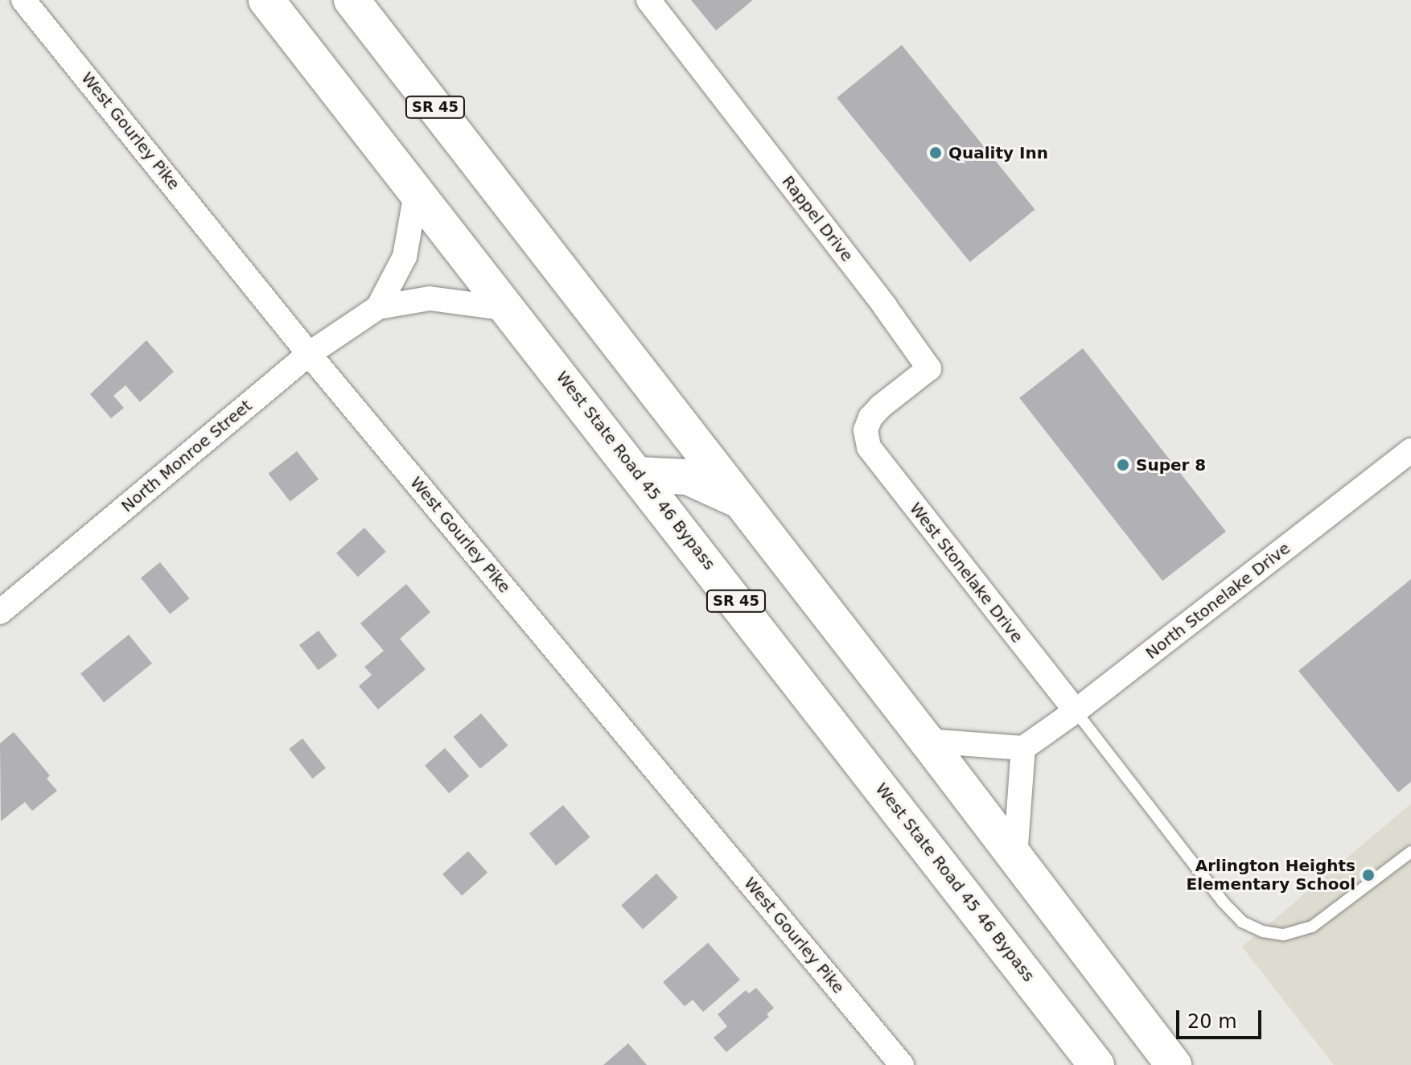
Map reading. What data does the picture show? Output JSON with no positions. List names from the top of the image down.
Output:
{
  "streets": {
    "highway": ["SR 45", "West State Road 45 46 Bypass"],
    "street": [
      "West Gourley Pike",
      "Rappel Drive",
      "North Monroe Street",
      "West Stonelake Drive",
      "North Stonelake Drive"
    ]
  },
  "crossings": [
    ["West Gourley Pike", "North Monroe Street"],
    ["Rappel Drive", "West Stonelake Drive"],
    ["North Monroe Street", "West State Road 45 46 Bypass"],
    ["West Stonelake Drive", "North Stonelake Drive"]
  ],
  "places": ["Quality Inn", "Super 8", "Arlington Heights Elementary School"],
  "scale_bar": "20 m"
}
